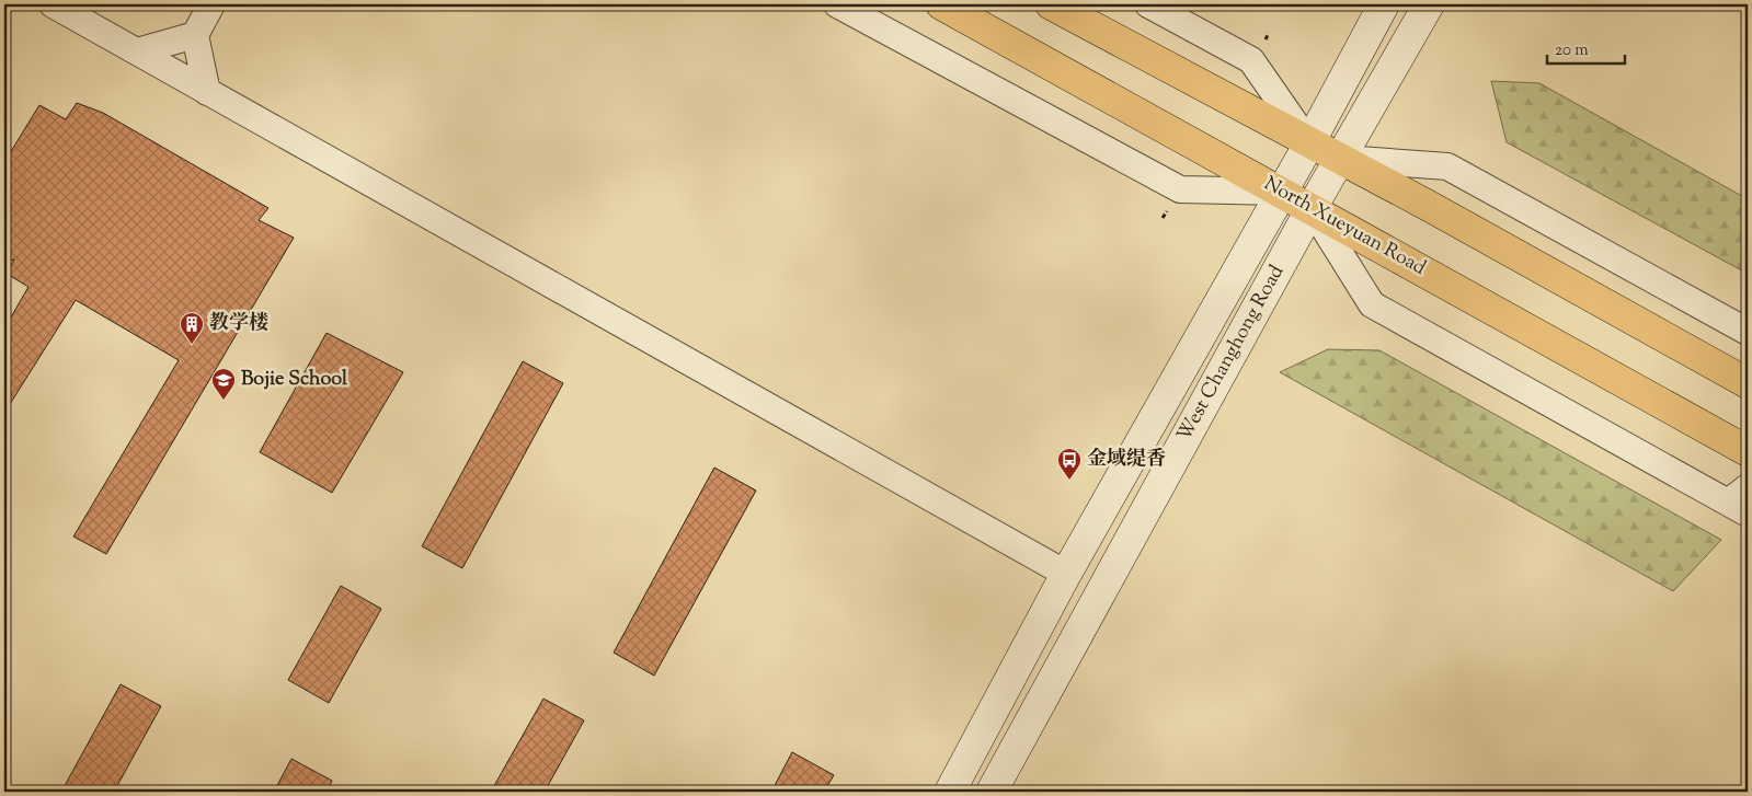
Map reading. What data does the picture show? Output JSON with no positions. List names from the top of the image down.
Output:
{
  "streets": {
    "main road": ["North Xueyuan Road", "West Changhong Road"]
  },
  "crossings": [
    ["North Xueyuan Road", "West Changhong Road"]
  ],
  "places": {
    "building": ["教学楼"],
    "school or university": ["Bojie School"],
    "bus stop": ["金域缇香"]
  },
  "scale_bar": "20 m"
}
